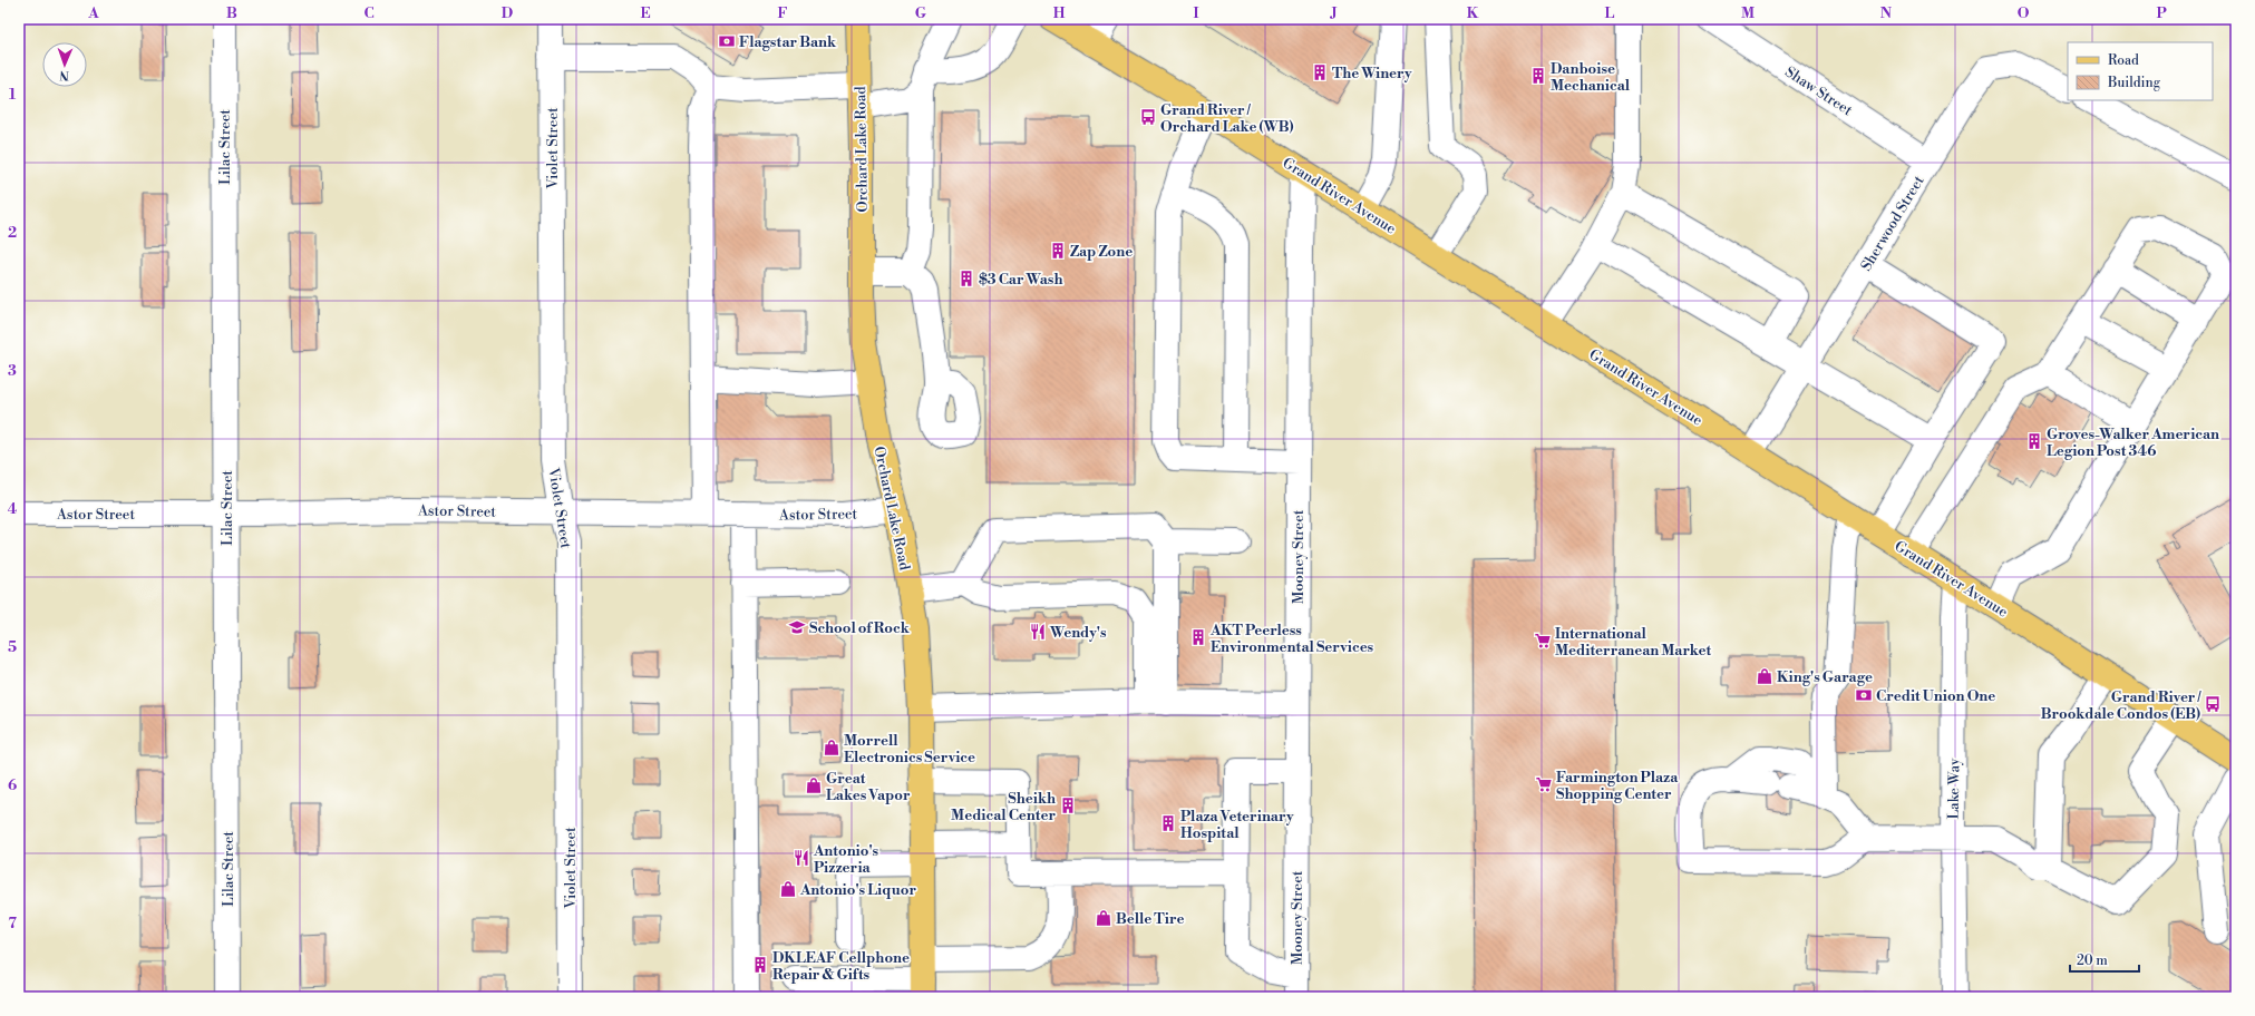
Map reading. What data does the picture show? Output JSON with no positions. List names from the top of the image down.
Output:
{
  "streets": {
    "main road": ["Orchard Lake Road", "Grand River Avenue"],
    "street": [
      "Shaw Street",
      "Lilac Street",
      "Violet Street",
      "Sherwood Street",
      "Astor Street",
      "Mooney Street",
      "Lake Way"
    ]
  },
  "crossings": [
    ["Shaw Street", "Sherwood Street"],
    ["Lilac Street", "Astor Street"],
    ["Violet Street", "Astor Street"],
    ["Orchard Lake Road", "Astor Street"],
    ["Grand River Avenue", "Sherwood Street"],
    ["Grand River Avenue", "Mooney Street"],
    ["Grand River Avenue", "Lake Way"]
  ],
  "places": {
    "bank": ["Flagstar Bank", "Credit Union One"],
    "building": [
      "The Winery",
      "Danboise Mechanical",
      "Zap Zone",
      "$3 Car Wash",
      "Groves-Walker American Legion Post 346",
      "AKT Peerless Environmental Services",
      "Sheikh Medical Center",
      "Plaza Veterinary Hospital",
      "DKLEAF Cellphone Repair & Gifts"
    ],
    "bus stop": ["Grand River / Orchard Lake (WB)", "Grand River / Brookdale Condos (EB)"],
    "school or university": ["School of Rock"],
    "restaurant": ["Wendy's", "Antonio's Pizzeria"],
    "supermarket": ["International Mediterranean Market", "Farmington Plaza Shopping Center"],
    "shop": [
      "King's Garage",
      "Morrell Electronics Service",
      "Great Lakes Vapor",
      "Antonio's Liquor",
      "Belle Tire"
    ]
  },
  "legend": ["Road", "Building"],
  "scale_bar": "20 m",
  "north": "bottom",
  "grid": {
    "columns": [
      "A",
      "B",
      "C",
      "D",
      "E",
      "F",
      "G",
      "H",
      "I",
      "J",
      "K",
      "L",
      "M",
      "N",
      "O",
      "P"
    ],
    "rows": [
      "1",
      "2",
      "3",
      "4",
      "5",
      "6",
      "7"
    ]
  }
}
